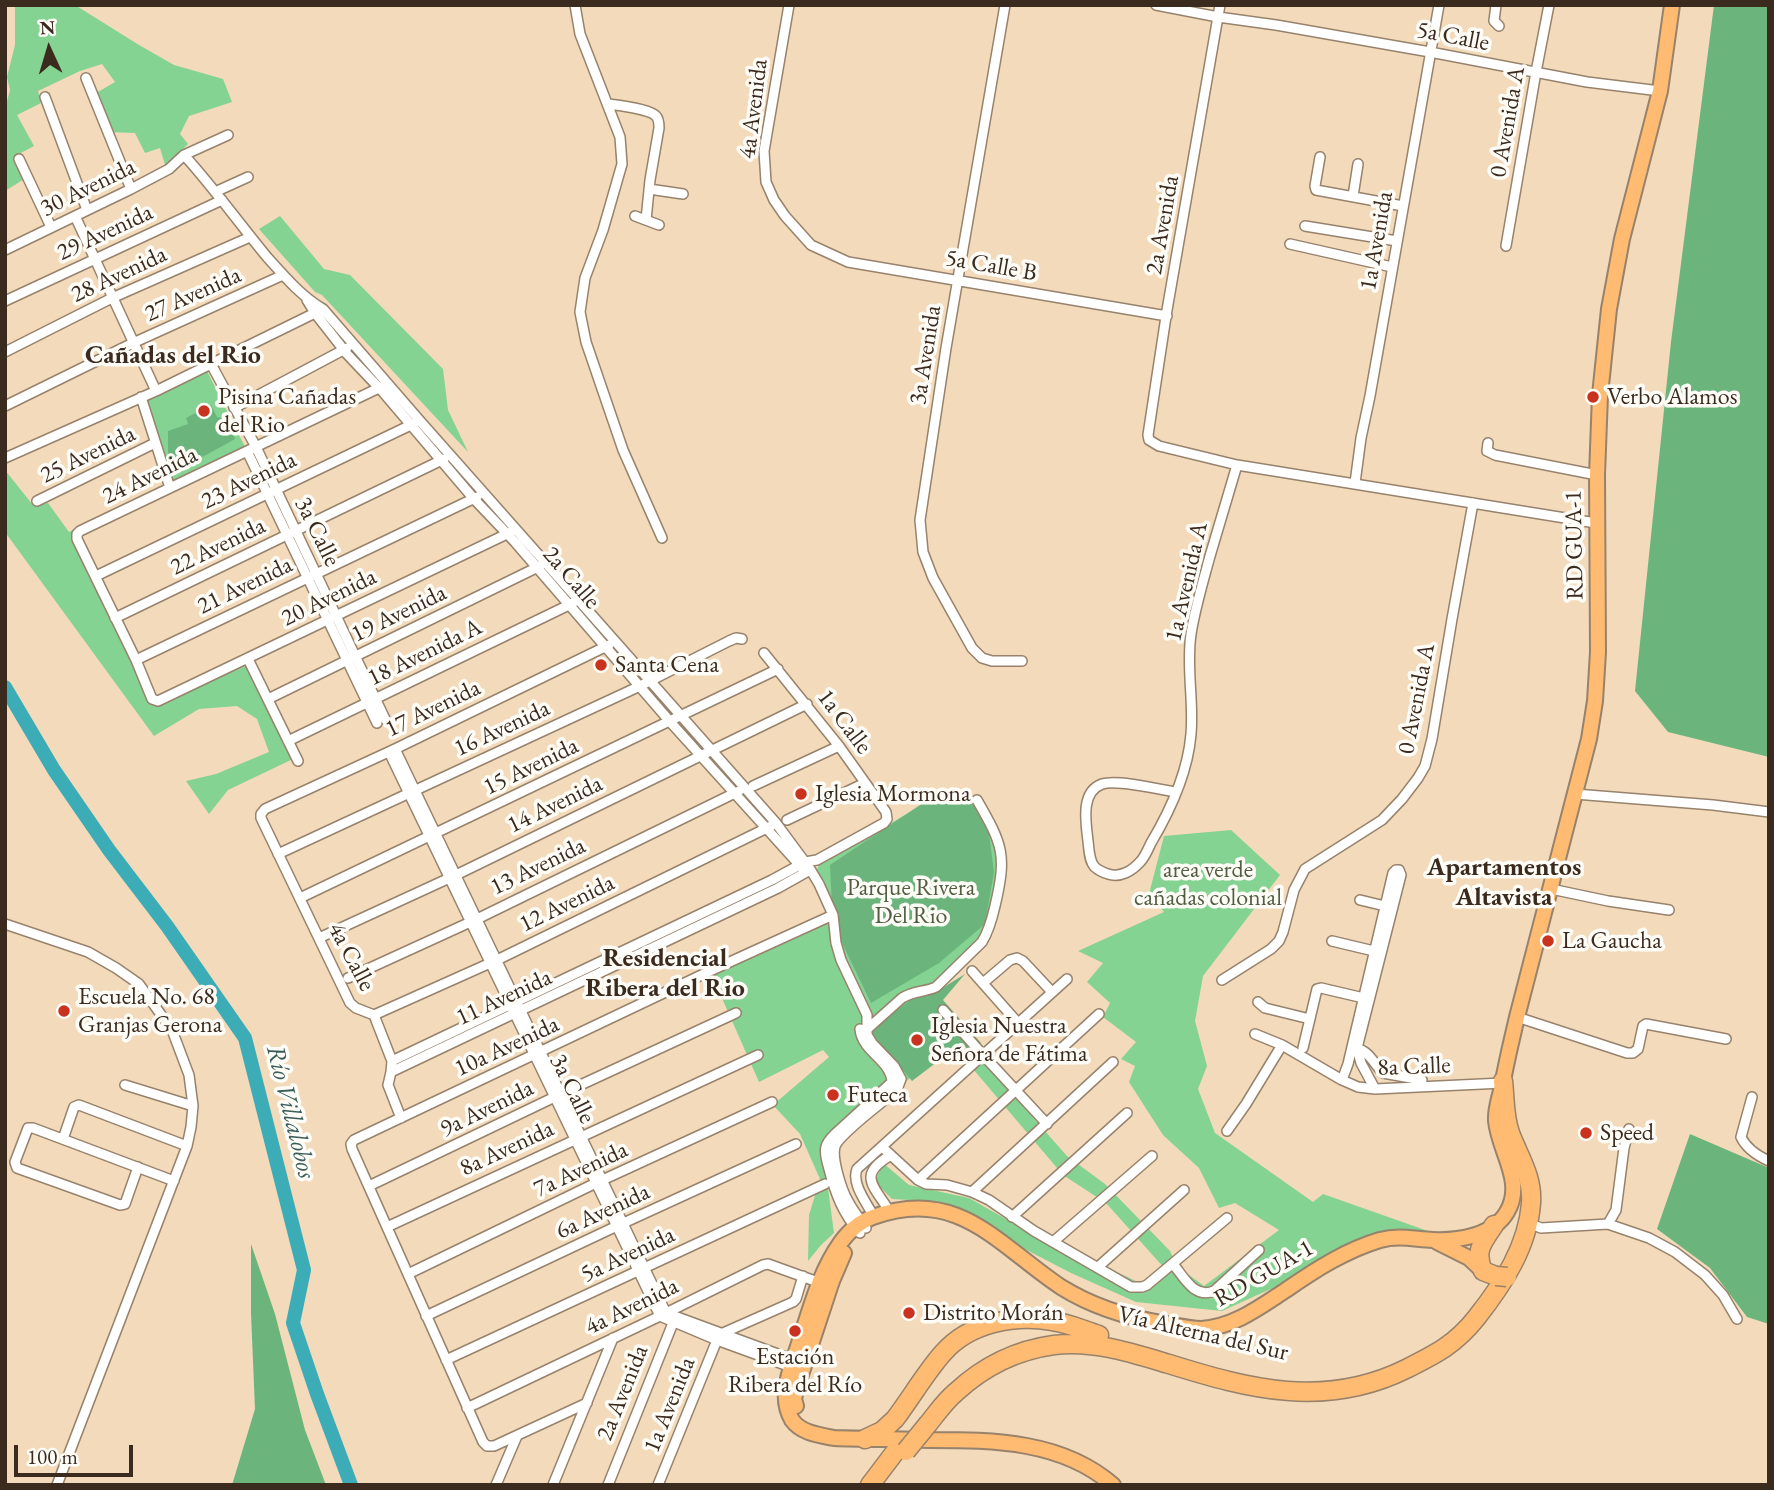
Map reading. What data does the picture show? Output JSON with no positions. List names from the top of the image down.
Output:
{
  "streets": {
    "highway": ["Vía Alterna del Sur"],
    "main road": ["RD GUA-1"],
    "street": [
      "5a Calle",
      "4a Avenida",
      "0 Avenida A",
      "30 Avenida",
      "2a Avenida",
      "29 Avenida",
      "1a Avenida",
      "5a Calle B",
      "28 Avenida",
      "27 Avenida",
      "3a Avenida",
      "25 Avenida",
      "24 Avenida",
      "23 Avenida",
      "3a Calle",
      "22 Avenida",
      "2a Calle",
      "1a Avenida A",
      "21 Avenida",
      "20 Avenida",
      "19 Avenida",
      "18 Avenida A",
      "17 Avenida",
      "1a Calle",
      "16 Avenida",
      "15 Avenida",
      "14 Avenida",
      "13 Avenida",
      "12 Avenida",
      "4a Calle",
      "11 Avenida",
      "10a Avenida",
      "8a Calle",
      "9a Avenida",
      "8a Avenida",
      "7a Avenida",
      "6a Avenida",
      "5a Avenida"
    ]
  },
  "crossings": [
    ["5a Calle", "0 Avenida A"],
    ["5a Calle", "2a Avenida"],
    ["5a Calle", "1a Avenida"],
    ["5a Calle", "RD GUA-1"],
    ["4a Avenida", "5a Calle B"],
    ["4a Avenida", "3a Calle"],
    ["30 Avenida", "2a Calle"],
    ["2a Avenida", "5a Calle B"],
    ["2a Avenida", "1a Avenida A"],
    ["29 Avenida", "2a Calle"],
    ["5a Calle B", "3a Avenida"],
    ["28 Avenida", "2a Calle"],
    ["27 Avenida", "2a Calle"],
    ["24 Avenida", "23 Avenida"],
    ["24 Avenida", "3a Calle"],
    ["24 Avenida", "2a Calle"],
    ["23 Avenida", "3a Calle"],
    ["23 Avenida", "2a Calle"],
    ["3a Calle", "22 Avenida"],
    ["3a Calle", "21 Avenida"],
    ["3a Calle", "20 Avenida"],
    ["3a Calle", "19 Avenida"],
    ["3a Calle", "18 Avenida A"],
    ["3a Calle", "17 Avenida"],
    ["3a Calle", "16 Avenida"],
    ["3a Calle", "15 Avenida"],
    ["3a Calle", "14 Avenida"],
    ["3a Calle", "13 Avenida"],
    ["3a Calle", "12 Avenida"],
    ["3a Calle", "11 Avenida"],
    ["3a Calle", "10a Avenida"],
    ["3a Calle", "9a Avenida"],
    ["3a Calle", "8a Avenida"],
    ["3a Calle", "7a Avenida"],
    ["3a Calle", "6a Avenida"],
    ["3a Calle", "5a Avenida"],
    ["RD GUA-1", "8a Calle"],
    ["RD GUA-1", "Vía Alterna del Sur"],
    ["22 Avenida", "2a Calle"],
    ["2a Calle", "21 Avenida"],
    ["2a Calle", "20 Avenida"],
    ["2a Calle", "19 Avenida"],
    ["2a Calle", "18 Avenida A"],
    ["2a Calle", "17 Avenida"],
    ["2a Calle", "16 Avenida"],
    ["2a Calle", "15 Avenida"],
    ["2a Calle", "14 Avenida"],
    ["2a Calle", "13 Avenida"],
    ["2a Calle", "12 Avenida"],
    ["2a Calle", "11 Avenida"],
    ["21 Avenida", "20 Avenida"],
    ["17 Avenida", "4a Calle"],
    ["1a Calle", "15 Avenida"],
    ["1a Calle", "14 Avenida"],
    ["1a Calle", "13 Avenida"],
    ["1a Calle", "11 Avenida"],
    ["16 Avenida", "4a Calle"],
    ["15 Avenida", "4a Calle"],
    ["14 Avenida", "4a Calle"],
    ["12 Avenida", "4a Calle"],
    ["4a Calle", "11 Avenida"],
    ["4a Calle", "10a Avenida"],
    ["10a Avenida", "9a Avenida"],
    ["8a Calle", "Vía Alterna del Sur"]
  ],
  "districts": ["Cañadas del Rio", "Apartamentos Altavista", "Residencial Ribera del Rio"],
  "water": ["Río Villalobos"],
  "parks": ["area verde cañadas colonial", "Parque Rivera Del Rio"],
  "places": [
    "Verbo Alamos",
    "Pisina Cañadas del Rio",
    "Santa Cena",
    "Iglesia Mormona",
    "La Gaucha",
    "Escuela No. 68 Granjas Gerona",
    "Iglesia Nuestra Señora de Fátima",
    "Futeca",
    "Speed",
    "Distrito Morán",
    "Estación Ribera del Río"
  ],
  "scale_bar": "100 m",
  "north": "top"
}
